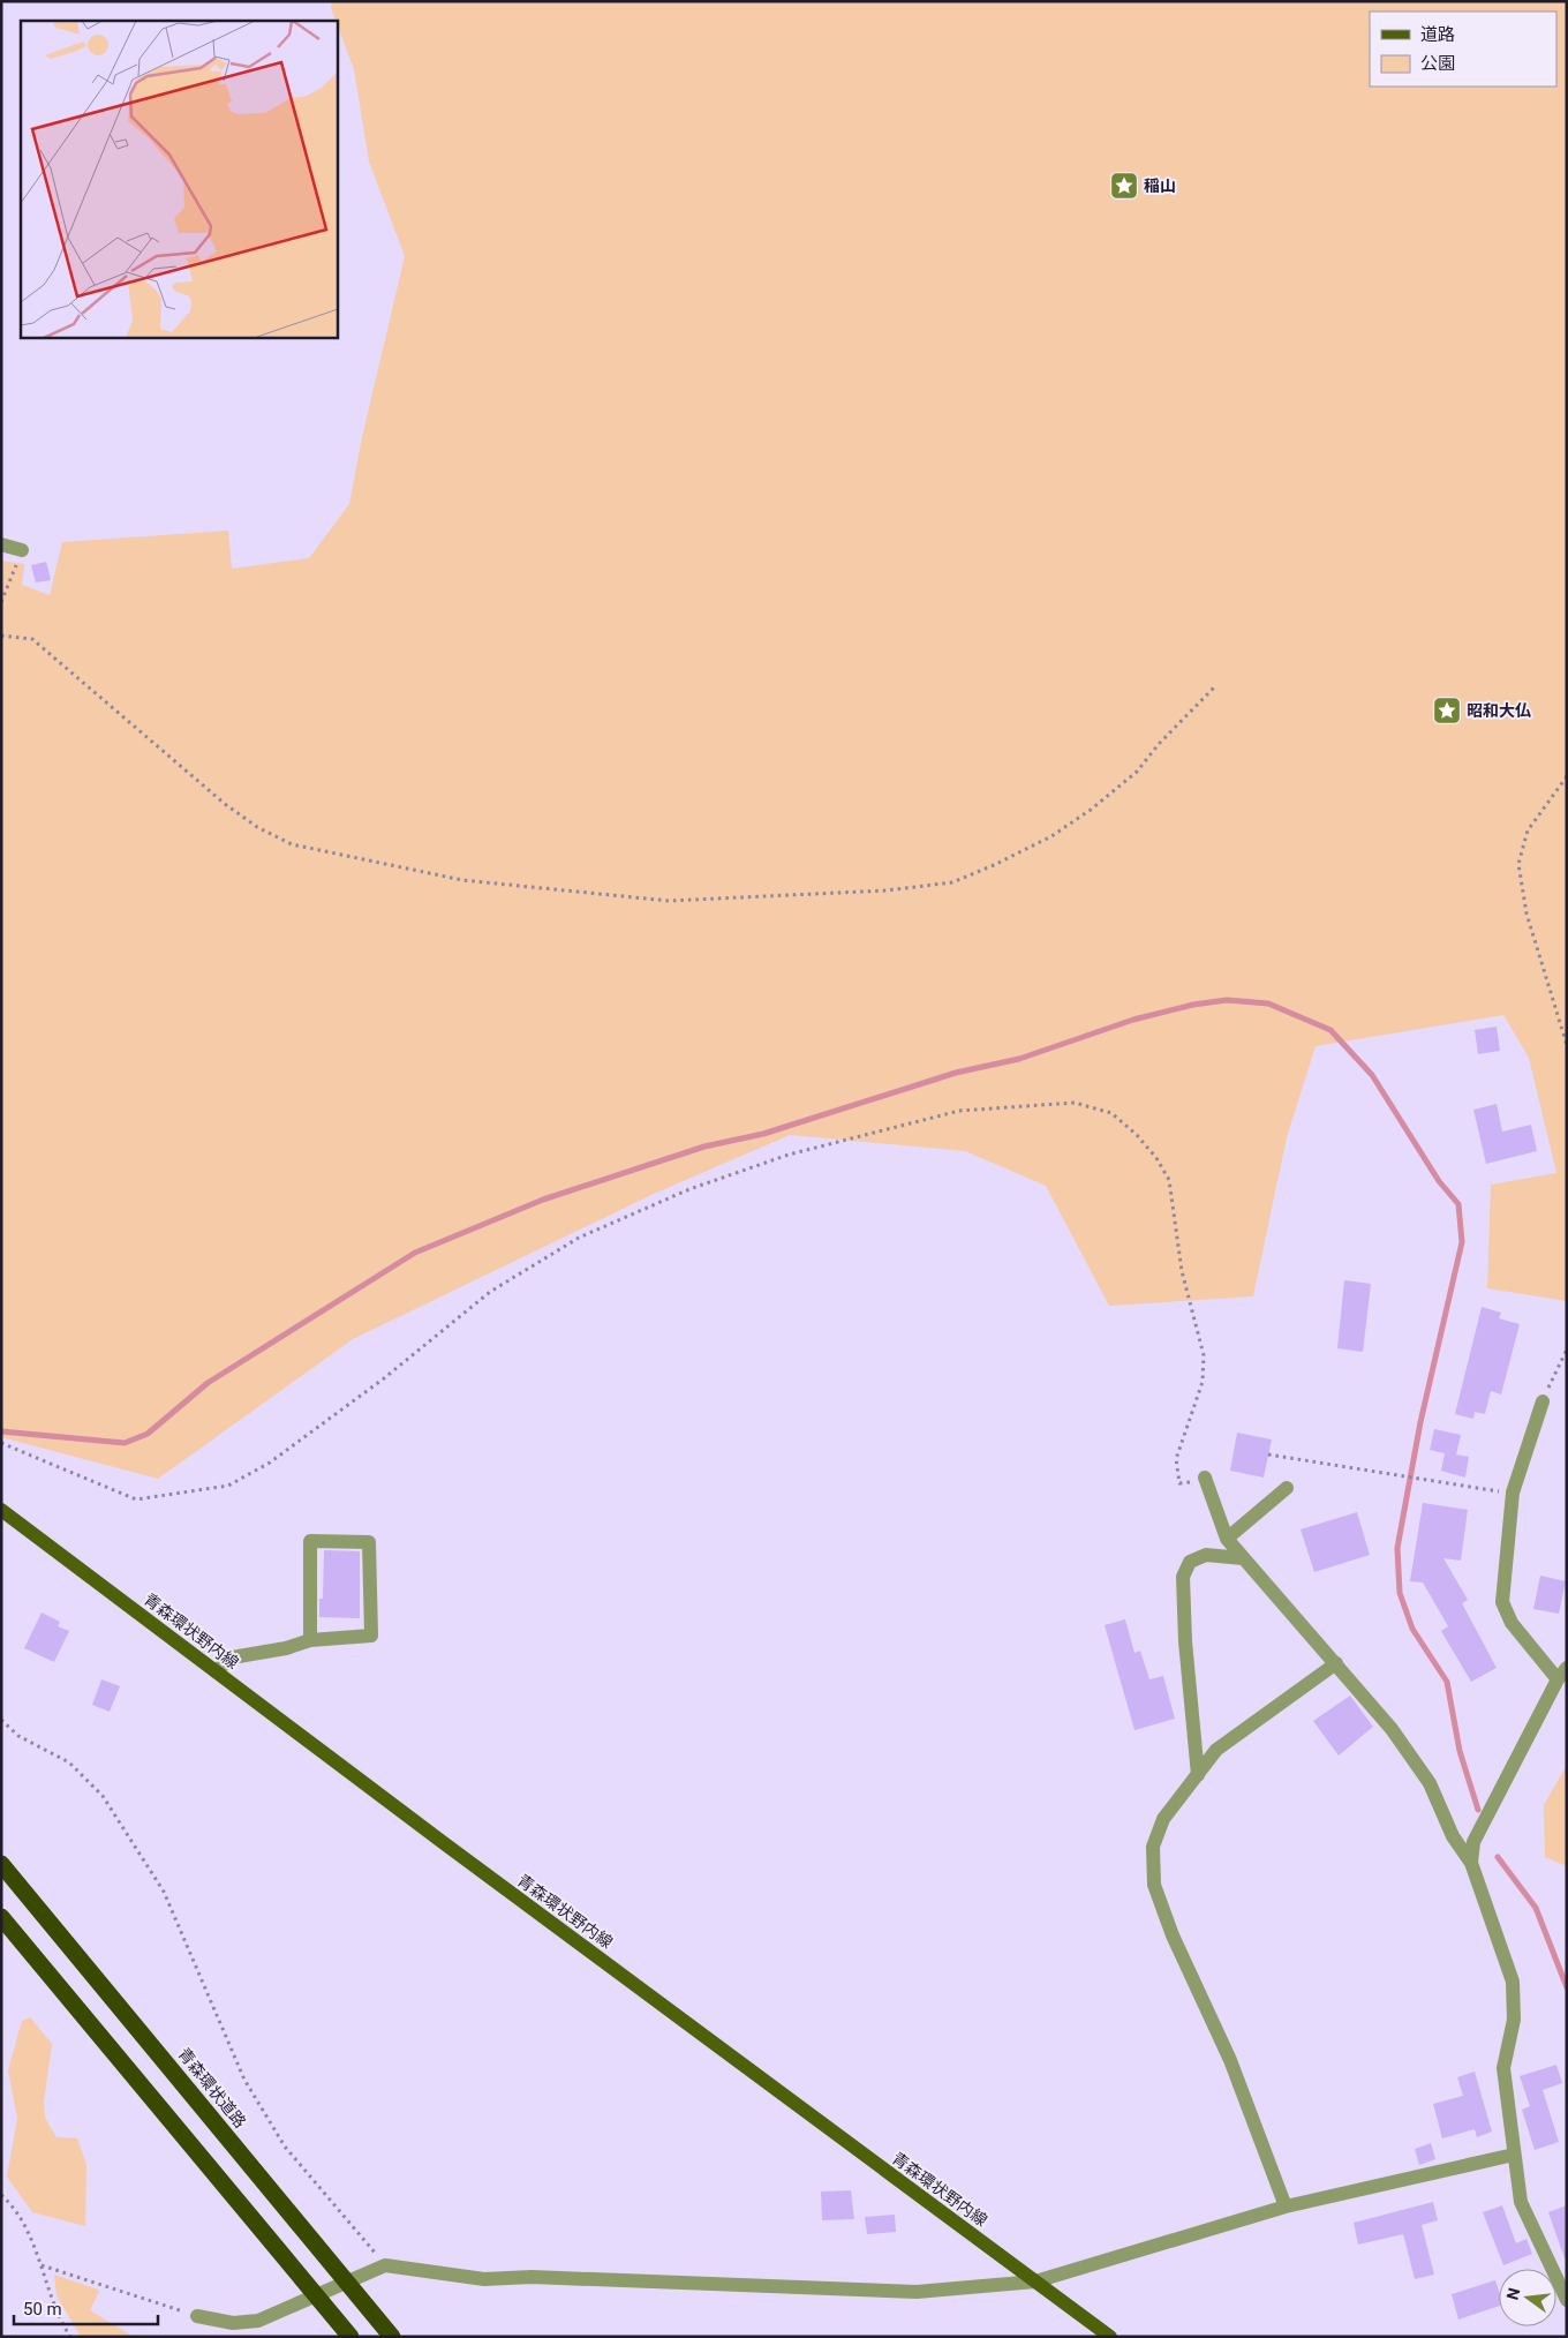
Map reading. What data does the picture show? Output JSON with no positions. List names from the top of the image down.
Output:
{
  "streets": {
    "highway": ["青森環状道路"],
    "main road": ["青森環状野内線"]
  },
  "places": {
    "place": ["稲山", "昭和大仏"]
  },
  "legend": ["道路", "公園"],
  "scale_bar": "50 m",
  "north": "left"
}
